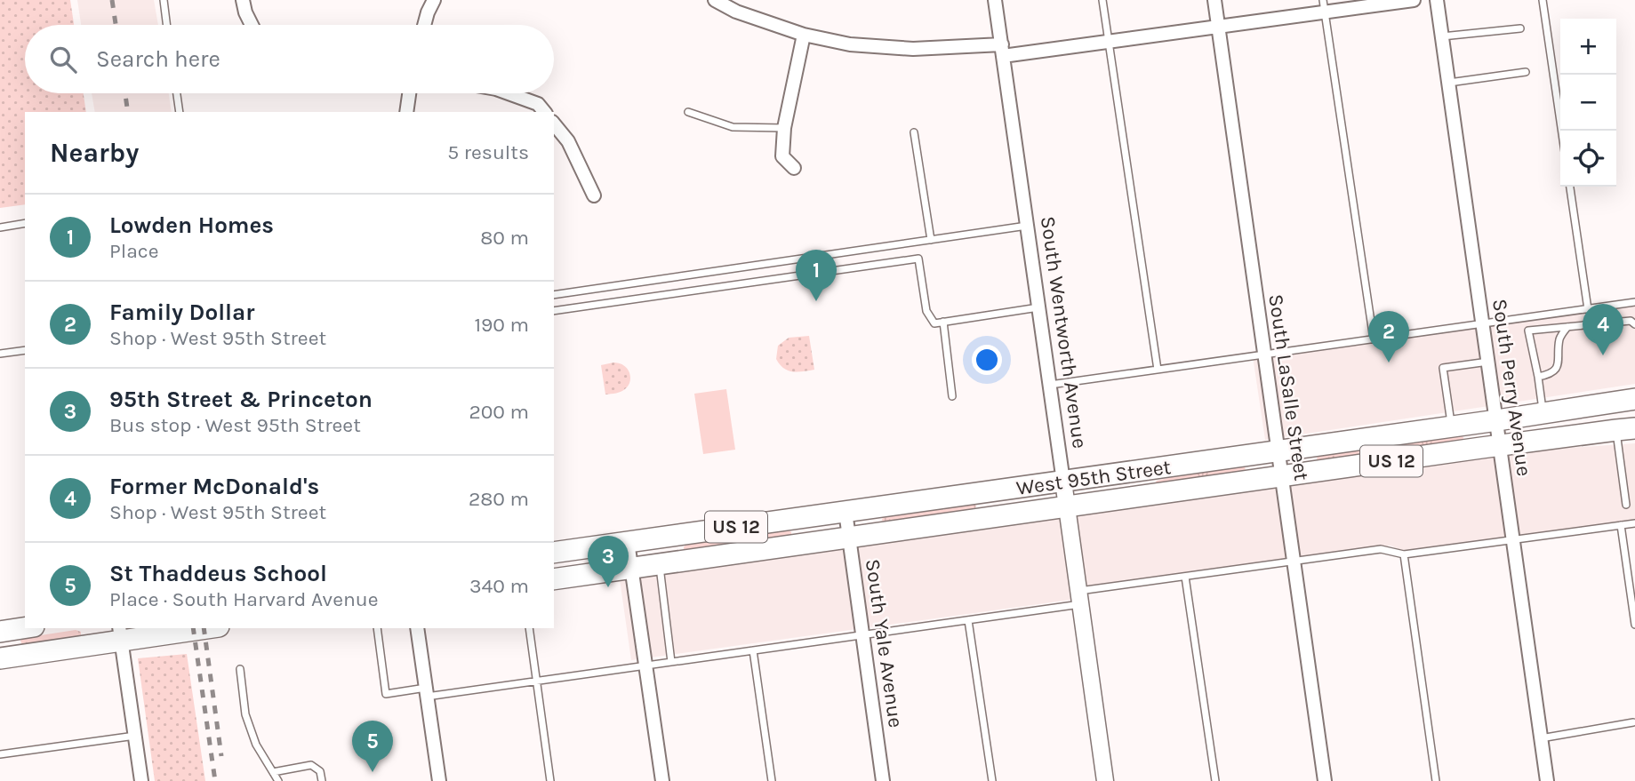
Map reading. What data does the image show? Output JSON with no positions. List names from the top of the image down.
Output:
{
  "streets": {
    "main road": ["US 12", "West 95th Street"],
    "street": [
      "South Wentworth Avenue",
      "South LaSalle Street",
      "South Perry Avenue",
      "South Yale Avenue"
    ]
  },
  "crossings": [
    ["South Wentworth Avenue", "West 95th Street"],
    ["South LaSalle Street", "West 95th Street"],
    ["South Perry Avenue", "West 95th Street"],
    ["West 95th Street", "South Yale Avenue"]
  ],
  "page": {
    "map_buttons": ["+", "−"],
    "search": "Search here",
    "heading": ["Nearby", "5 results"],
    "list": [
      {
        "mark": "1",
        "name": "Lowden Homes",
        "note": "Place",
        "value": "80 m"
      },
      {
        "mark": "2",
        "name": "Family Dollar",
        "note": "Shop · West 95th Street",
        "value": "190 m"
      },
      {
        "mark": "3",
        "name": "95th Street & Princeton",
        "note": "Bus stop · West 95th Street",
        "value": "200 m"
      },
      {
        "mark": "4",
        "name": "Former McDonald's",
        "note": "Shop · West 95th Street",
        "value": "280 m"
      },
      {
        "mark": "5",
        "name": "St Thaddeus School",
        "note": "Place · South Harvard Avenue",
        "value": "340 m"
      }
    ],
    "pins": [
      "1",
      "4",
      "2",
      "3",
      "5"
    ]
  }
}
